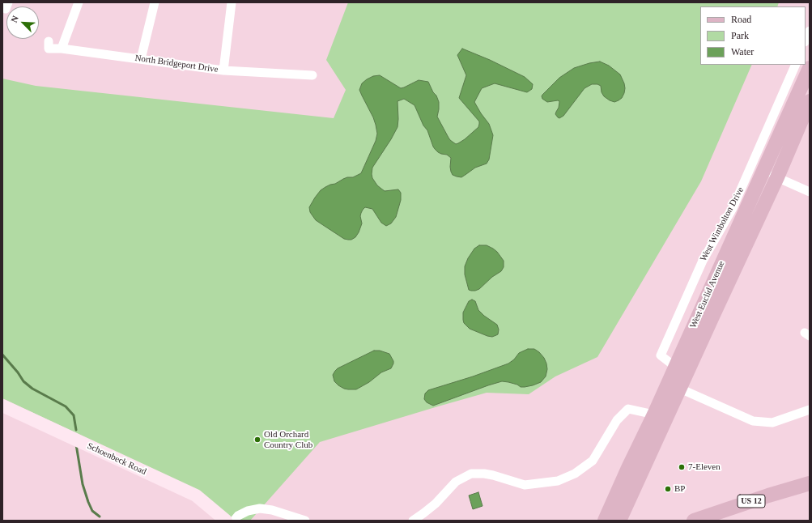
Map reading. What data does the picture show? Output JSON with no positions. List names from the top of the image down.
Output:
{
  "streets": {
    "main road": ["West Euclid Avenue", "Schoenbeck Road", "US 12"],
    "street": ["North Bridgeport Drive", "West Wimbolton Drive"]
  },
  "crossings": [
    ["West Wimbolton Drive", "West Euclid Avenue"]
  ],
  "places": ["Old Orchard Country Club", "7-Eleven", "BP"],
  "legend": ["Road", "Park", "Water"],
  "north": "top left"
}
